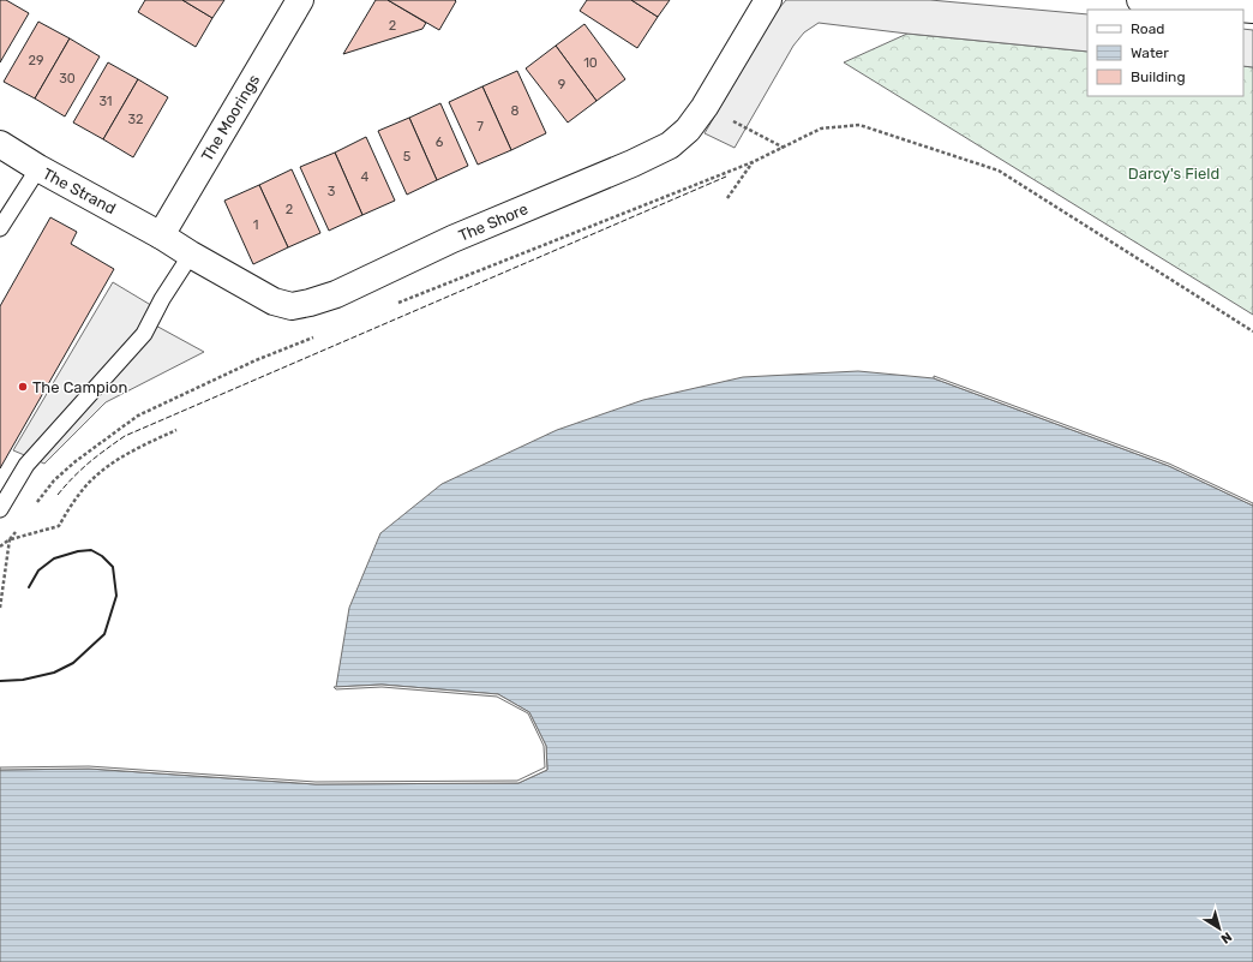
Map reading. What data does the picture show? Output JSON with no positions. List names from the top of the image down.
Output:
{
  "streets": {
    "street": ["The Moorings", "The Strand", "The Shore"]
  },
  "crossings": [
    ["The Moorings", "The Strand"],
    ["The Moorings", "The Shore"],
    ["The Strand", "The Shore"]
  ],
  "parks": ["Darcy's Field"],
  "places": ["The Campion"],
  "house_numbers": [
    "2",
    "29",
    "10",
    "30",
    "9",
    "31",
    "8",
    "32",
    "7",
    "6",
    "5",
    "4",
    "3",
    "2",
    "1"
  ],
  "legend": ["Road", "Water", "Building"],
  "north": "bottom right"
}
